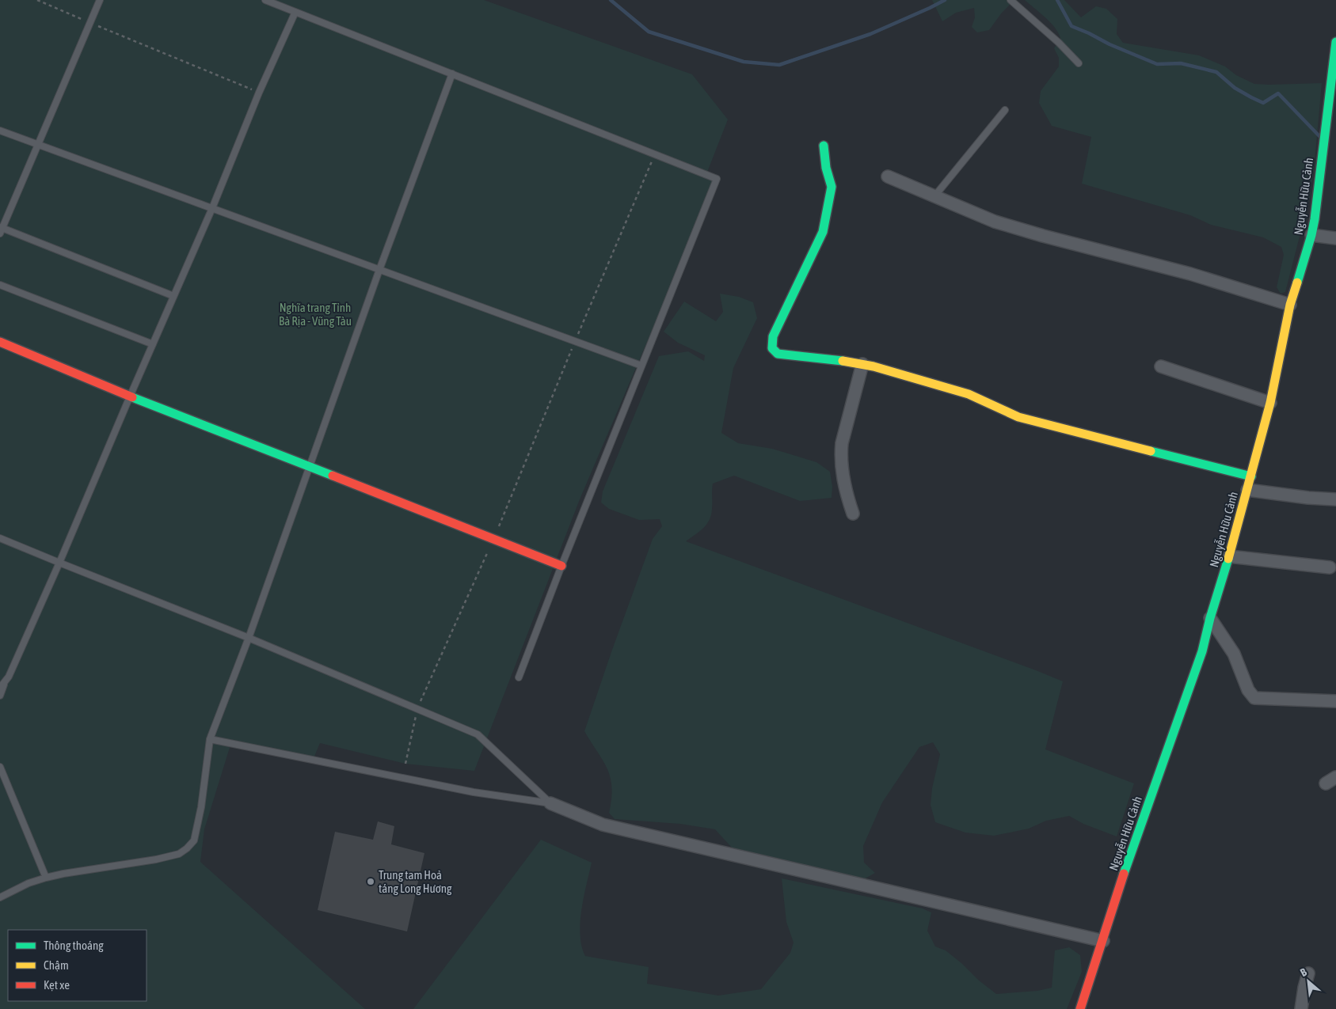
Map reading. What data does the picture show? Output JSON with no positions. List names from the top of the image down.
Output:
{
  "streets": {
    "street": ["Nguyễn Hữu Cảnh"]
  },
  "parks": ["Nghĩa trang Tỉnh Bà Rịa - Vũng Tàu"],
  "places": ["Trung tam Hoả táng Long Hương"],
  "legend": ["Thông thoáng", "Chậm", "Kẹt xe"],
  "north": "top left"
}
